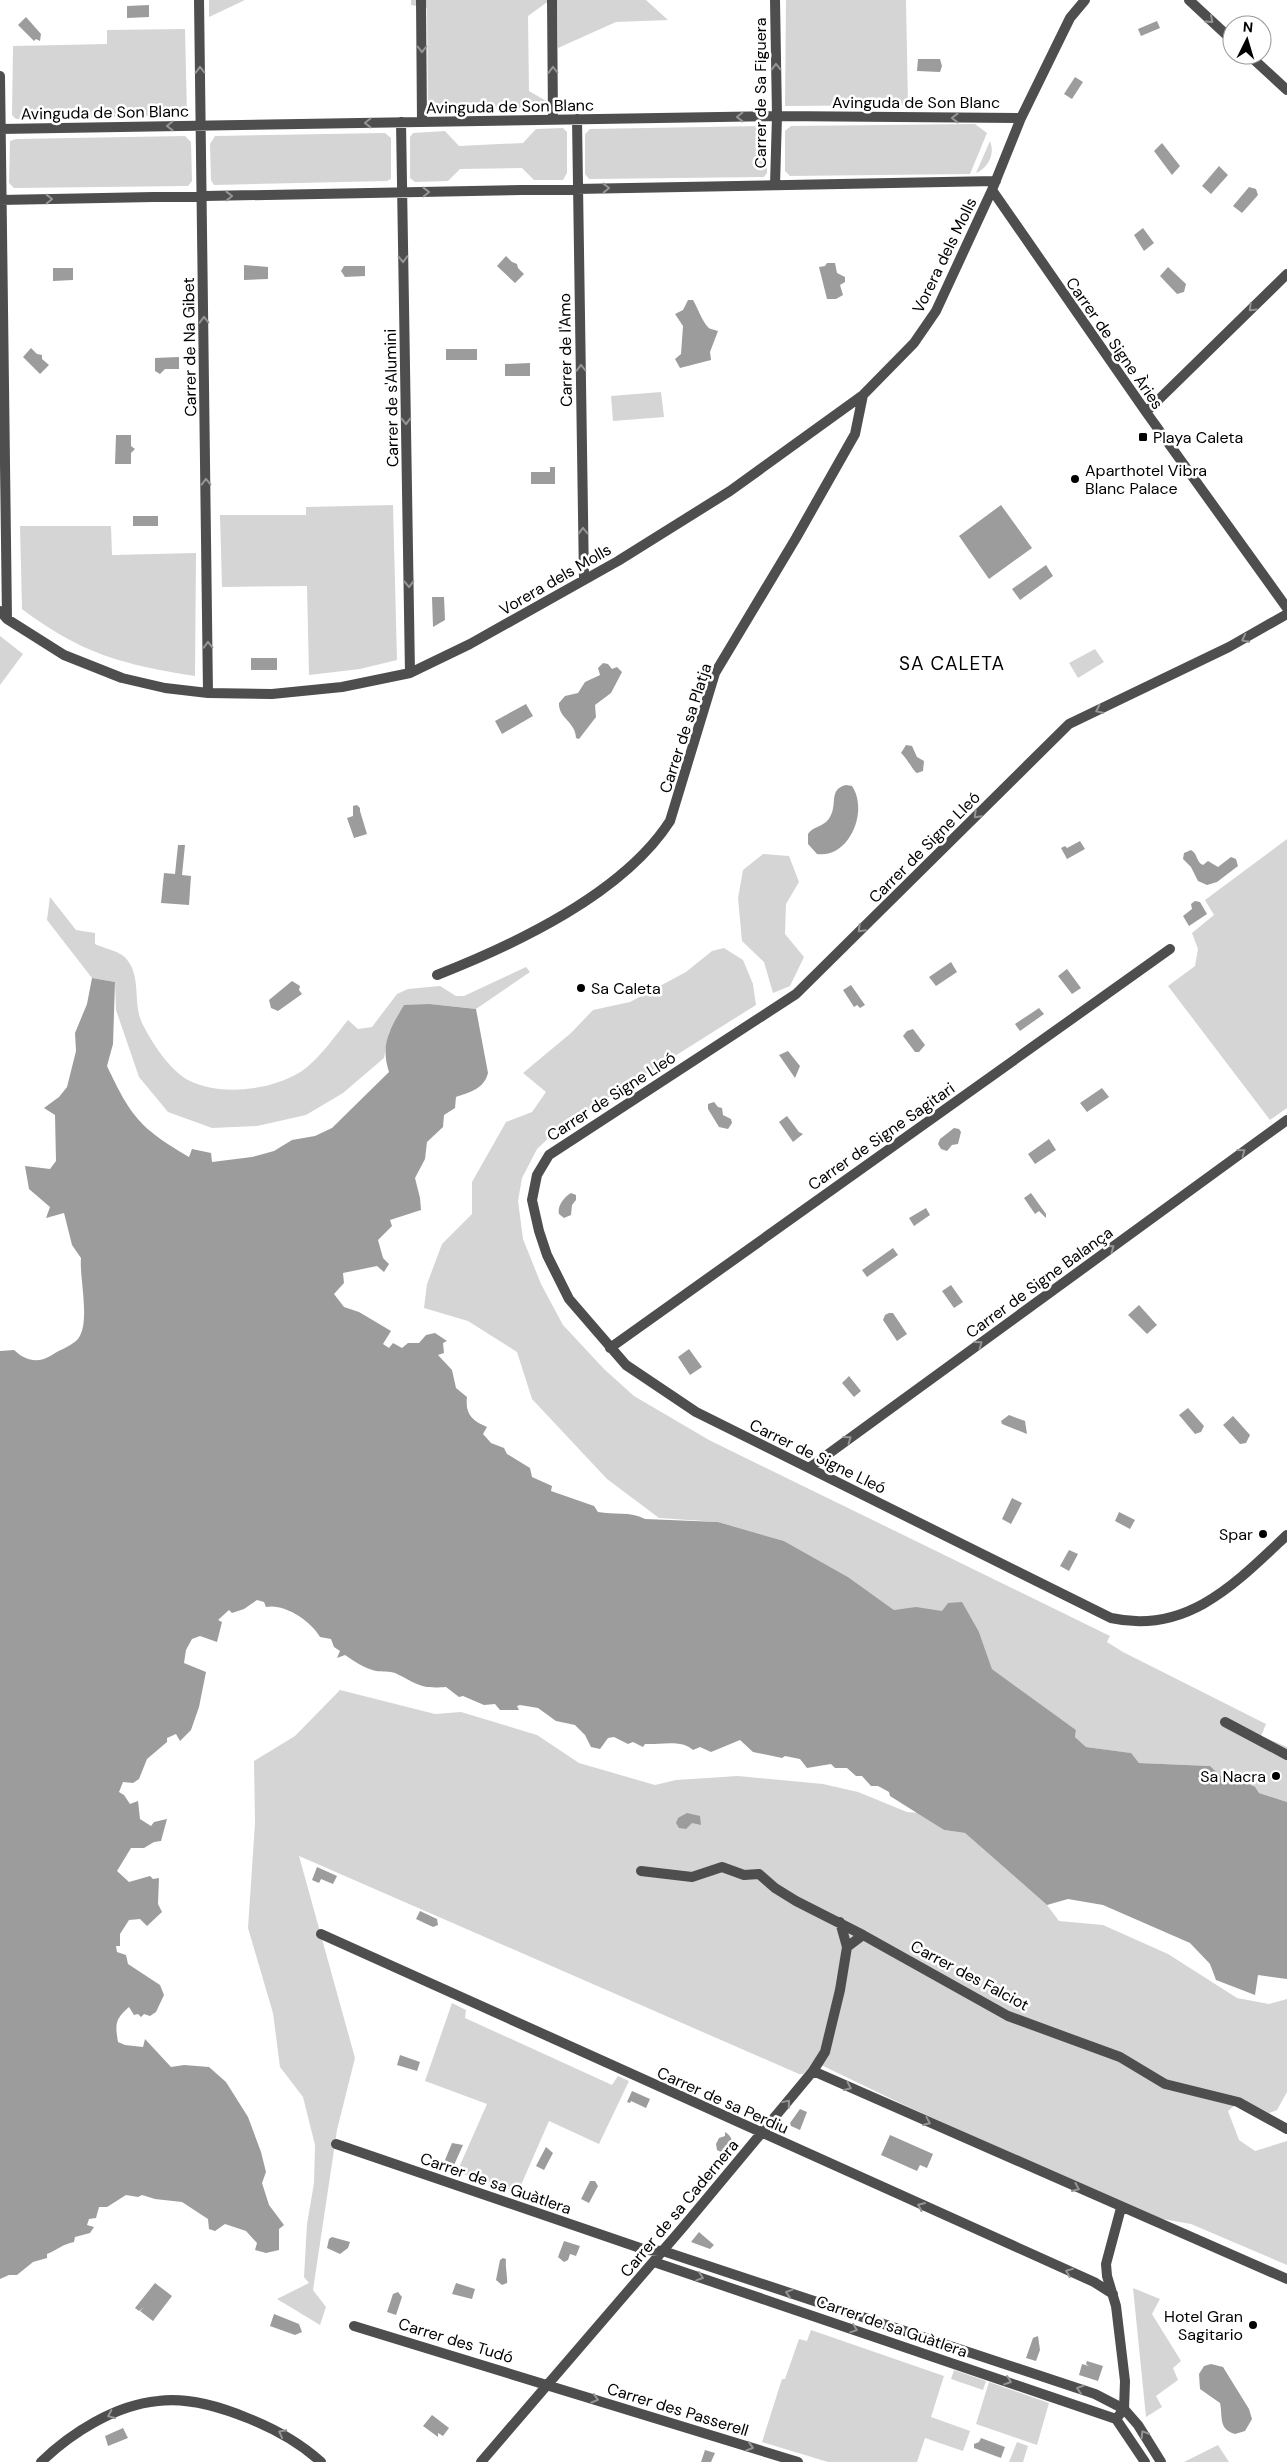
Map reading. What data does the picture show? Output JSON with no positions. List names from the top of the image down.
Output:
{
  "streets": {
    "street": [
      "Carrer de Sa Figuera",
      "Avinguda de Son Blanc",
      "Vorera dels Molls",
      "Carrer de Signe Àries",
      "Carrer de Na Gibet",
      "Carrer de l'Amo",
      "Carrer de s'Alumini",
      "Carrer de sa Platja",
      "Carrer de Signe Lleó",
      "Carrer de Signe Sagitari",
      "Carrer de Signe Balança",
      "Carrer des Falciot",
      "Carrer de sa Perdiu",
      "Carrer de sa Guàtlera",
      "Carrer de sa Cadernera",
      "Carrer des Tudó",
      "Carrer des Passerell"
    ]
  },
  "crossings": [
    ["Carrer de Sa Figuera", "Avinguda de Son Blanc"],
    ["Avinguda de Son Blanc", "Vorera dels Molls"],
    ["Avinguda de Son Blanc", "Carrer de Na Gibet"],
    ["Avinguda de Son Blanc", "Carrer de l'Amo"],
    ["Avinguda de Son Blanc", "Carrer de s'Alumini"],
    ["Vorera dels Molls", "Carrer de Signe Àries"],
    ["Vorera dels Molls", "Carrer de Na Gibet"],
    ["Vorera dels Molls", "Carrer de l'Amo"],
    ["Vorera dels Molls", "Carrer de s'Alumini"],
    ["Vorera dels Molls", "Carrer de sa Platja"],
    ["Carrer de Signe Lleó", "Carrer de Signe Sagitari"],
    ["Carrer de Signe Lleó", "Carrer de Signe Balança"],
    ["Carrer des Falciot", "Carrer de sa Cadernera"],
    ["Carrer de sa Perdiu", "Carrer de sa Cadernera"],
    ["Carrer de sa Guàtlera", "Carrer de sa Cadernera"],
    ["Carrer de sa Cadernera", "Carrer des Tudó"],
    ["Carrer de sa Cadernera", "Carrer des Passerell"],
    ["Carrer des Tudó", "Carrer des Passerell"]
  ],
  "one_way": [
    "Carrer de Sa Figuera",
    "Carrer de Na Gibet",
    "Carrer de l'Amo",
    "Carrer de s'Alumini",
    "Carrer de Signe Lleó",
    "Carrer de Signe Balança",
    "Carrer des Passerell"
  ],
  "districts": ["SA CALETA"],
  "places": {
    "transit": ["Playa Caleta"],
    "other": [
      "Aparthotel Vibra Blanc Palace",
      "Sa Caleta",
      "Spar",
      "Sa Nacra",
      "Hotel Gran Sagitario"
    ]
  },
  "north": "top"
}
